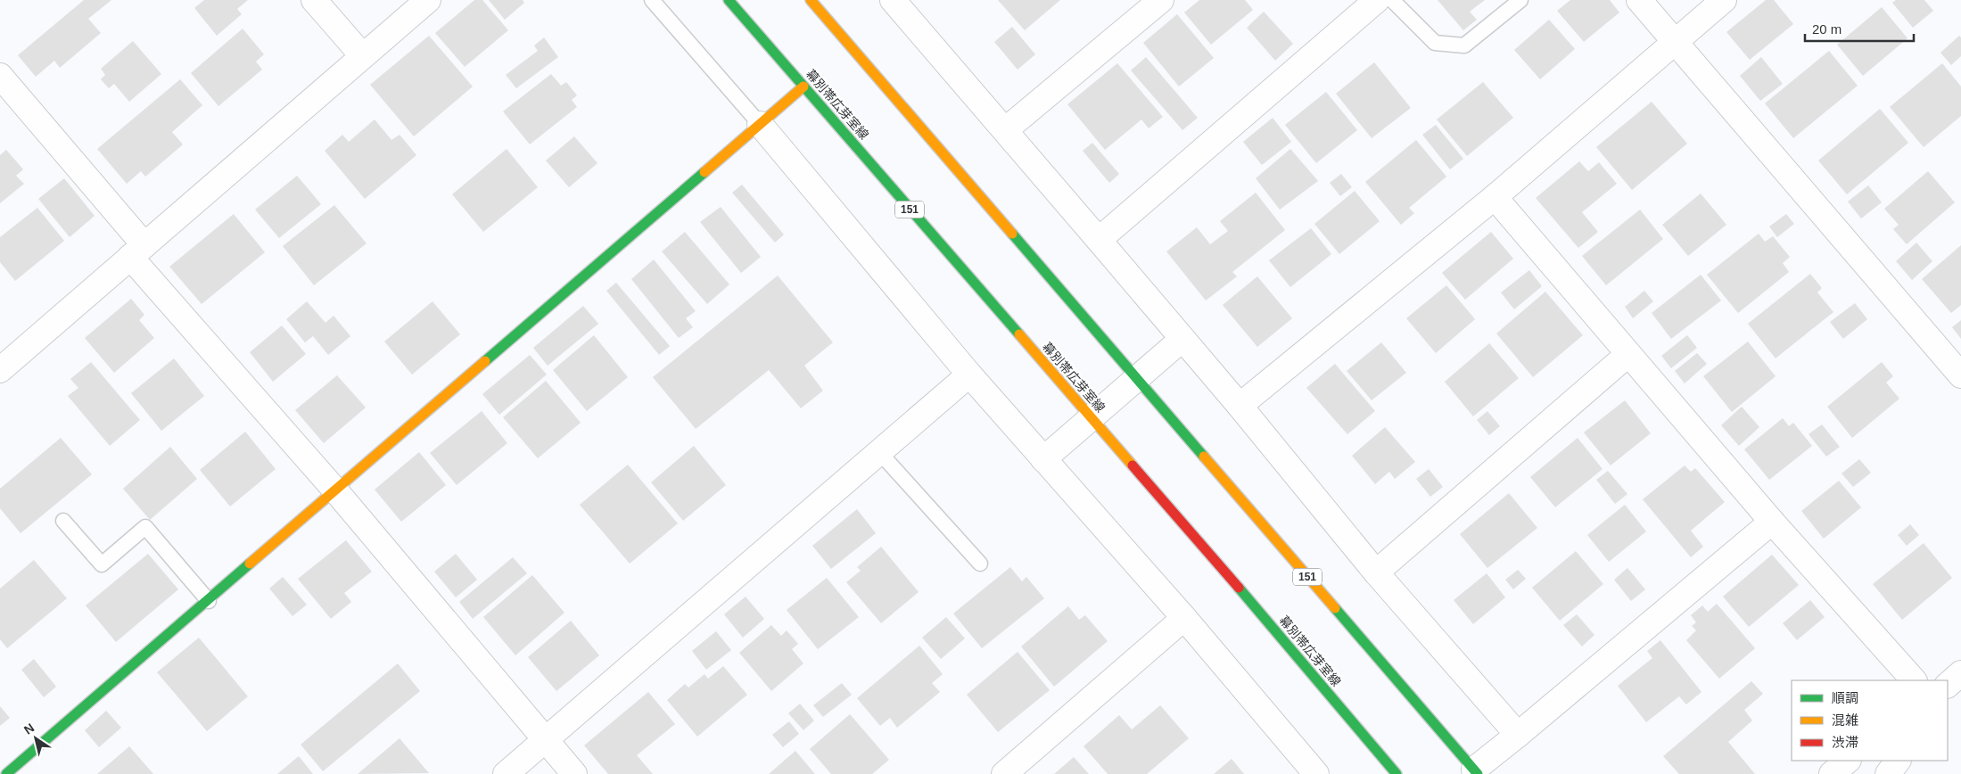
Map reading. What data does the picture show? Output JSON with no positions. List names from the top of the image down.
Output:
{
  "streets": {
    "main road": ["幕別帯広芽室線", "151"]
  },
  "legend": ["順調", "混雑", "渋滞"],
  "scale_bar": "20 m",
  "north": "top left"
}
